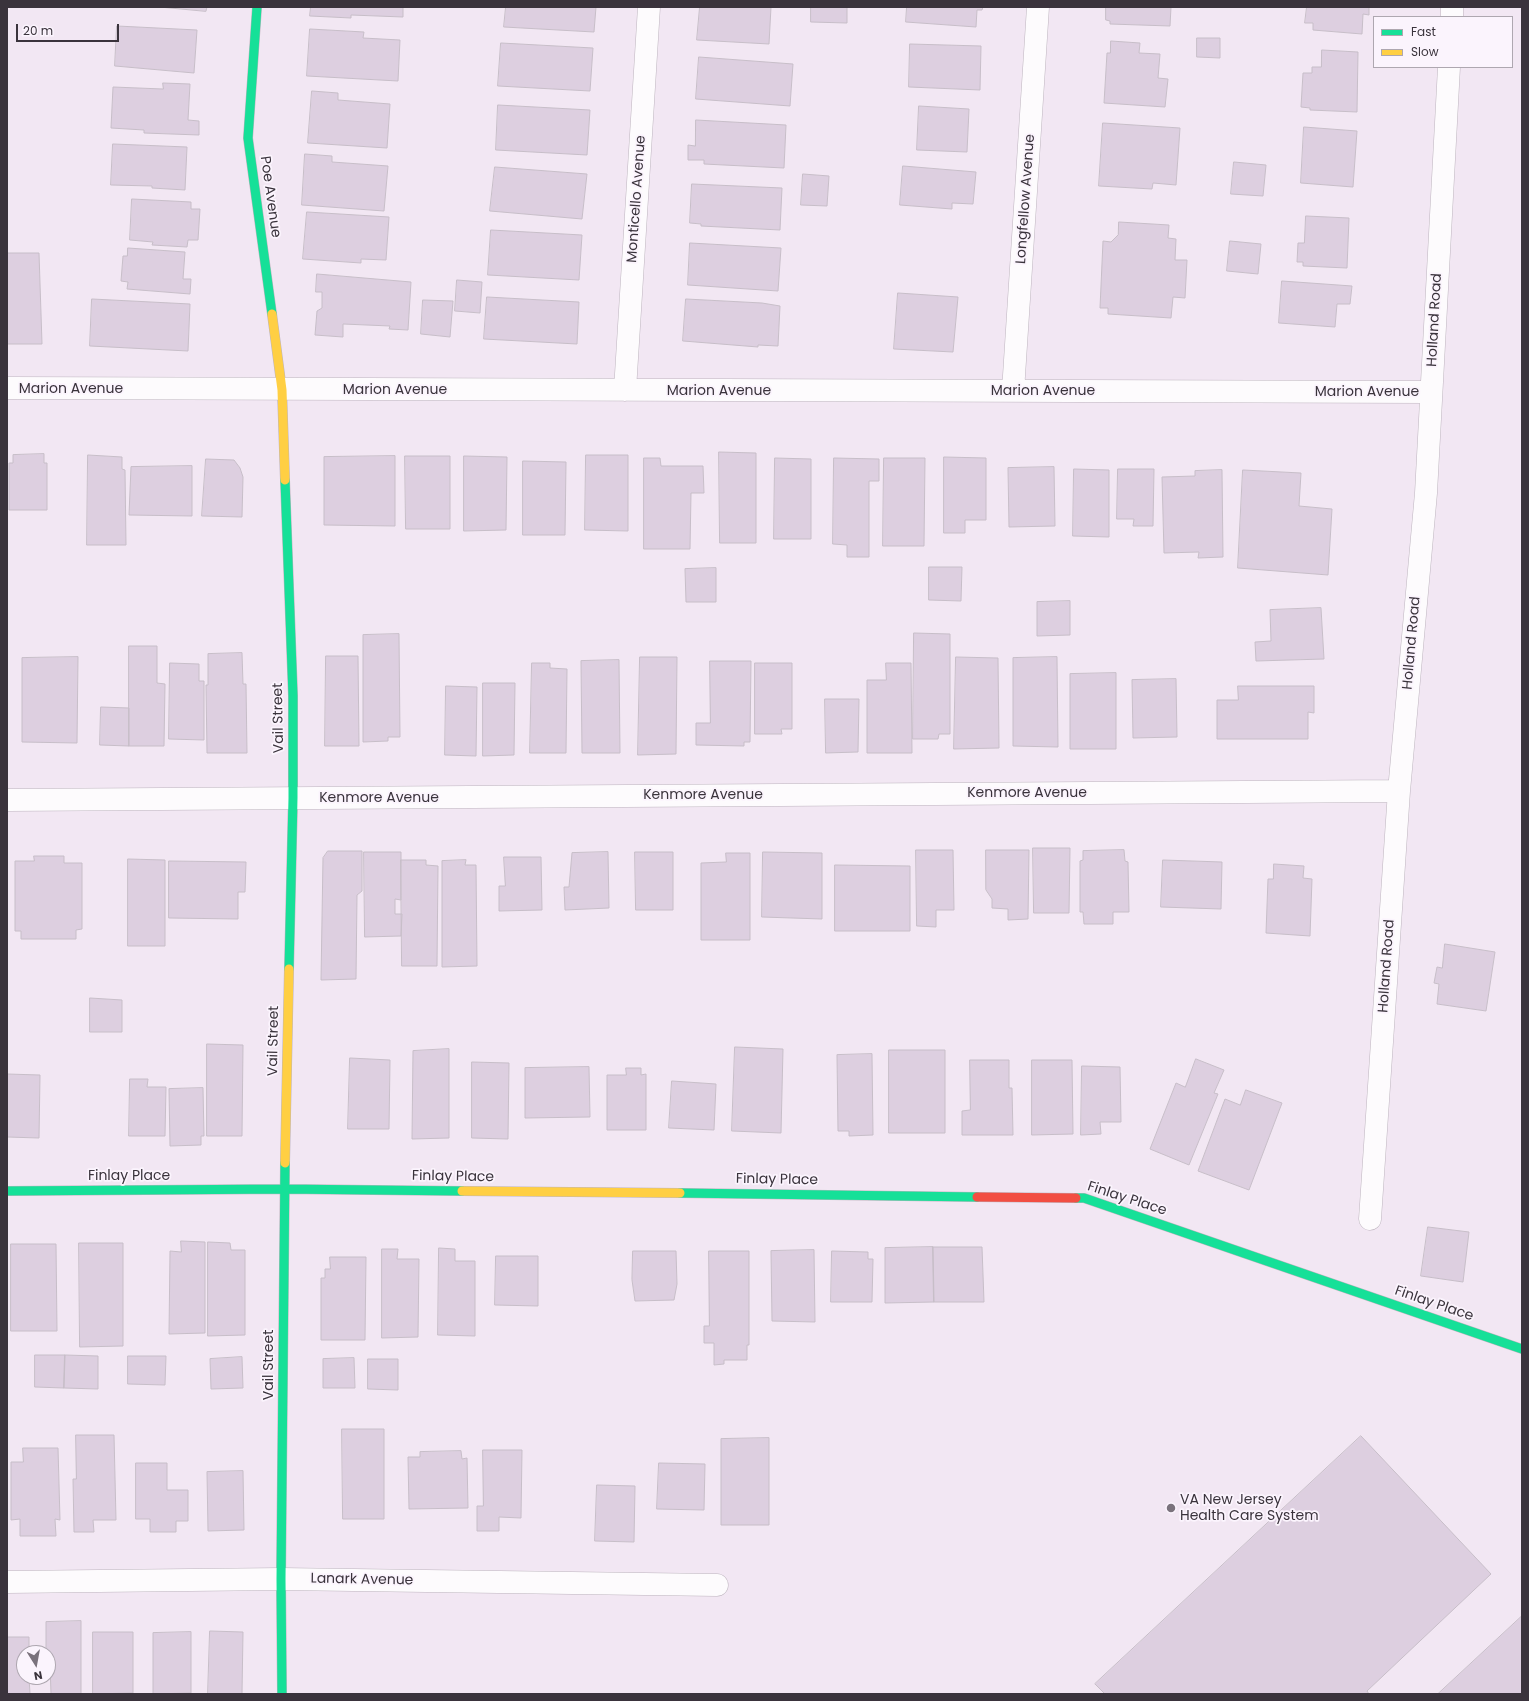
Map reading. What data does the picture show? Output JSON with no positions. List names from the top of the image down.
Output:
{
  "streets": {
    "street": [
      "Poe Avenue",
      "Monticello Avenue",
      "Longfellow Avenue",
      "Holland Road",
      "Marion Avenue",
      "Vail Street",
      "Kenmore Avenue",
      "Finlay Place",
      "Lanark Avenue"
    ]
  },
  "crossings": [
    ["Poe Avenue", "Marion Avenue"],
    ["Poe Avenue", "Vail Street"],
    ["Monticello Avenue", "Marion Avenue"],
    ["Longfellow Avenue", "Marion Avenue"],
    ["Holland Road", "Marion Avenue"],
    ["Holland Road", "Kenmore Avenue"],
    ["Marion Avenue", "Vail Street"],
    ["Vail Street", "Kenmore Avenue"],
    ["Vail Street", "Finlay Place"],
    ["Vail Street", "Lanark Avenue"]
  ],
  "places": ["VA New Jersey Health Care System"],
  "legend": ["Fast", "Slow"],
  "scale_bar": "20 m",
  "north": "bottom"
}
